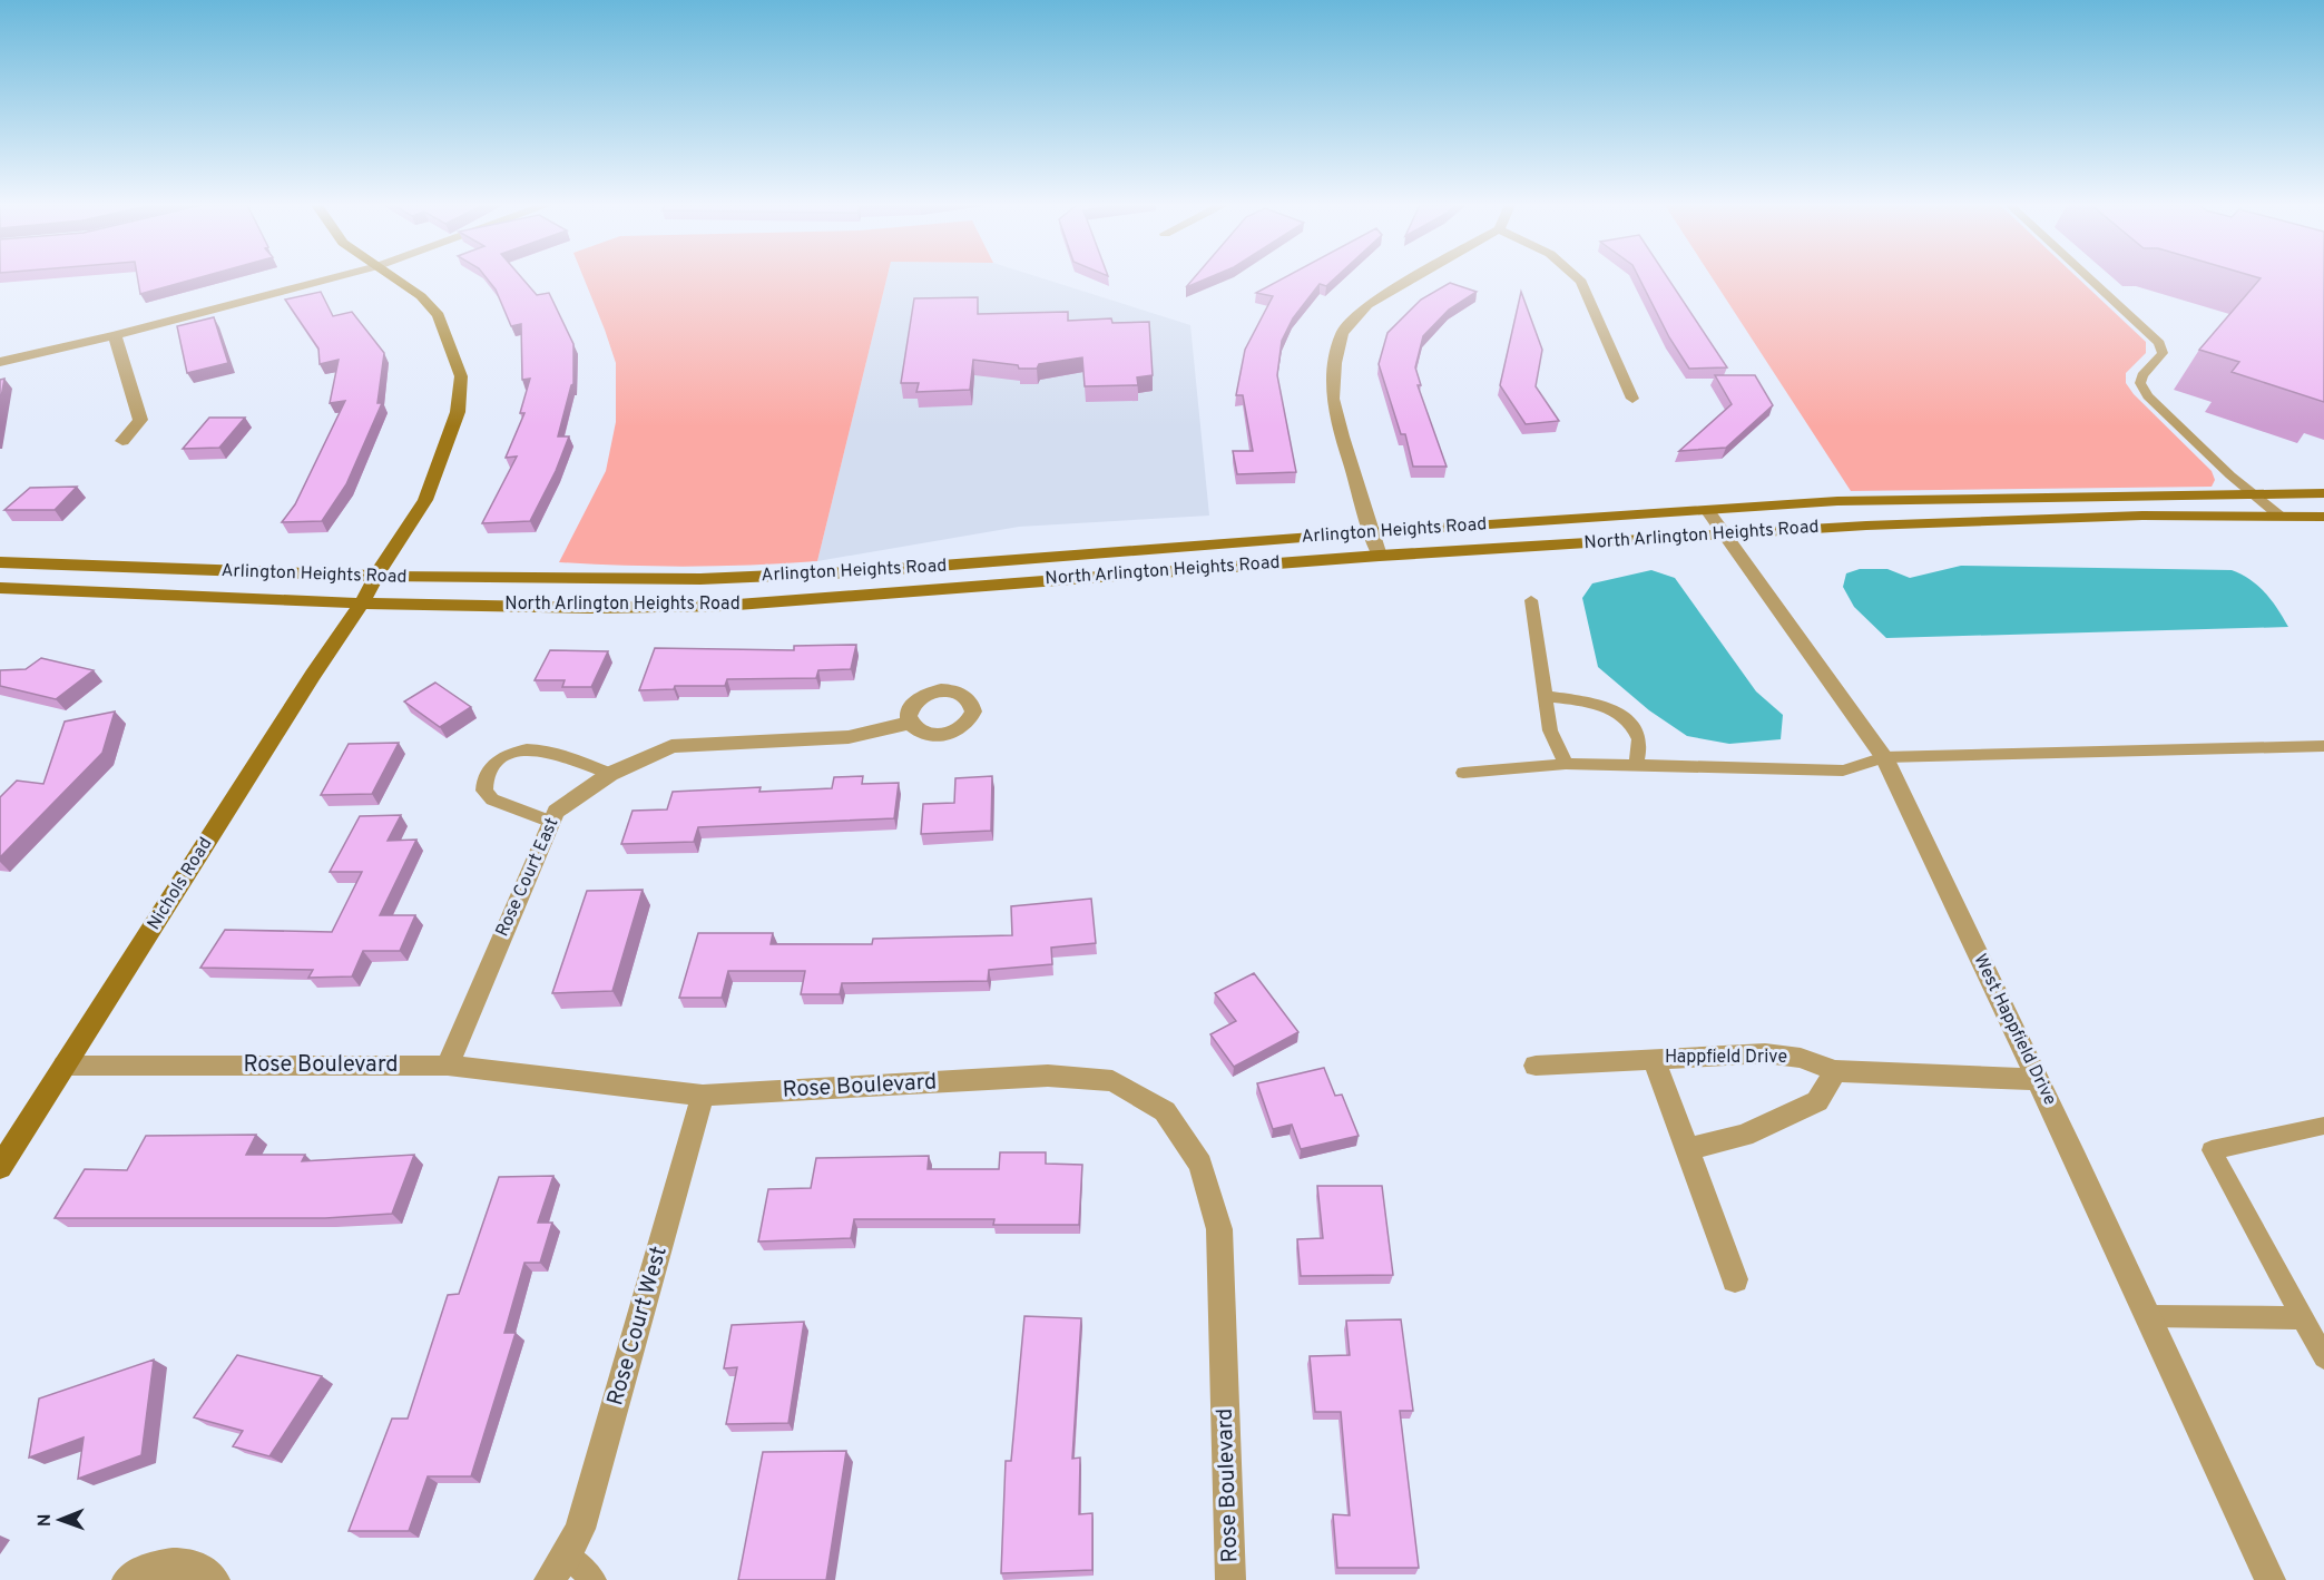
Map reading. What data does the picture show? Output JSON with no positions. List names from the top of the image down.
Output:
{
  "streets": {
    "main road": ["Arlington Heights Road", "North Arlington Heights Road", "Nichols Road"],
    "street": [
      "Rose Court East",
      "West Happfield Drive",
      "Happfield Drive",
      "Rose Boulevard",
      "Rose Court West"
    ]
  },
  "crossings": [
    ["Arlington Heights Road", "North Arlington Heights Road"],
    ["Arlington Heights Road", "Nichols Road"],
    ["Arlington Heights Road", "West Happfield Drive"],
    ["North Arlington Heights Road", "Nichols Road"],
    ["North Arlington Heights Road", "West Happfield Drive"],
    ["Rose Court East", "Rose Boulevard"],
    ["Nichols Road", "Rose Boulevard"],
    ["West Happfield Drive", "Happfield Drive"],
    ["Rose Boulevard", "Rose Court West"]
  ],
  "north": "left"
}
